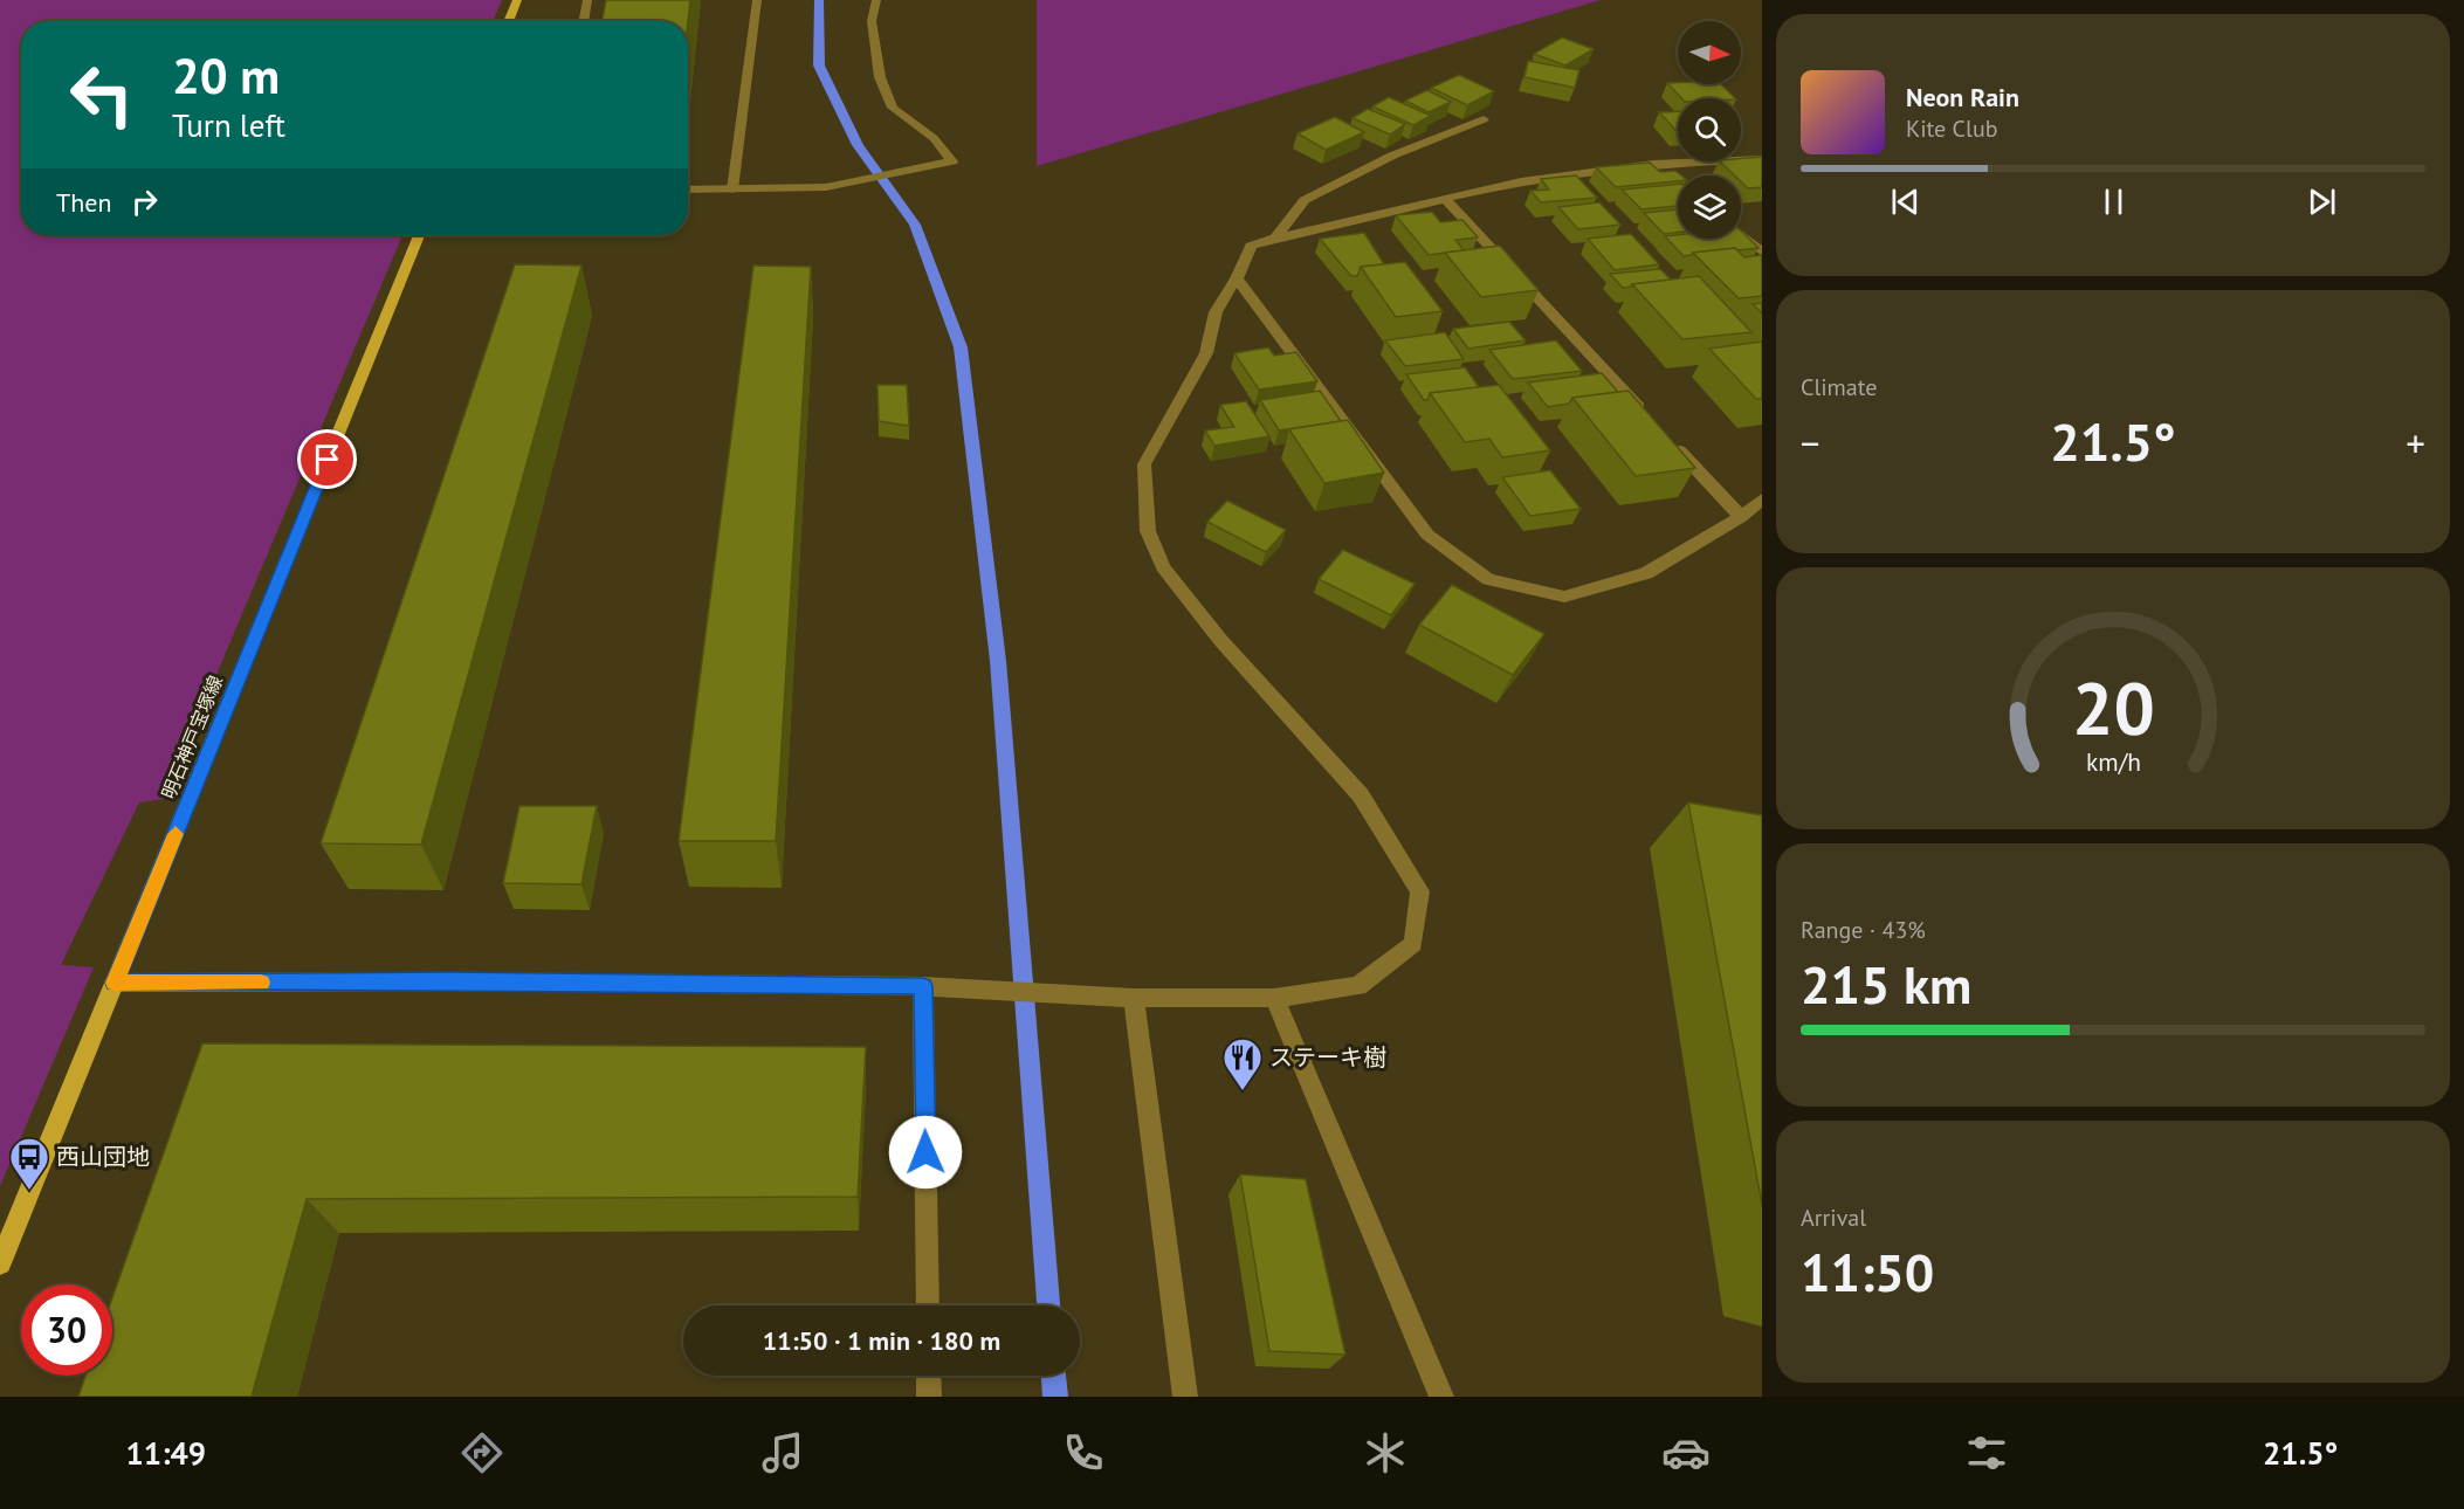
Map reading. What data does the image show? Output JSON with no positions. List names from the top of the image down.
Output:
{
  "streets": {
    "main road": ["明石神戸宝塚線"]
  },
  "places": {
    "restaurant": ["ステーキ樹"],
    "bus stop": ["西山団地"]
  },
  "north": "right",
  "page": {
    "turn": ["20 m", "Turn left"],
    "song": ["Neon Rain", "Kite Club"],
    "then": "Then",
    "tile": [
      "Climate",
      ["Range · 43%", "215 km"],
      ["Arrival", "11:50"]
    ],
    "heat": ["−", "21.5°", "+"],
    "limit": "30",
    "trip": "11:50 · 1 min · 180 m",
    "tabs": ["11:49", "21.5°"],
    "gauge": ["20", "km/h"]
  }
}
